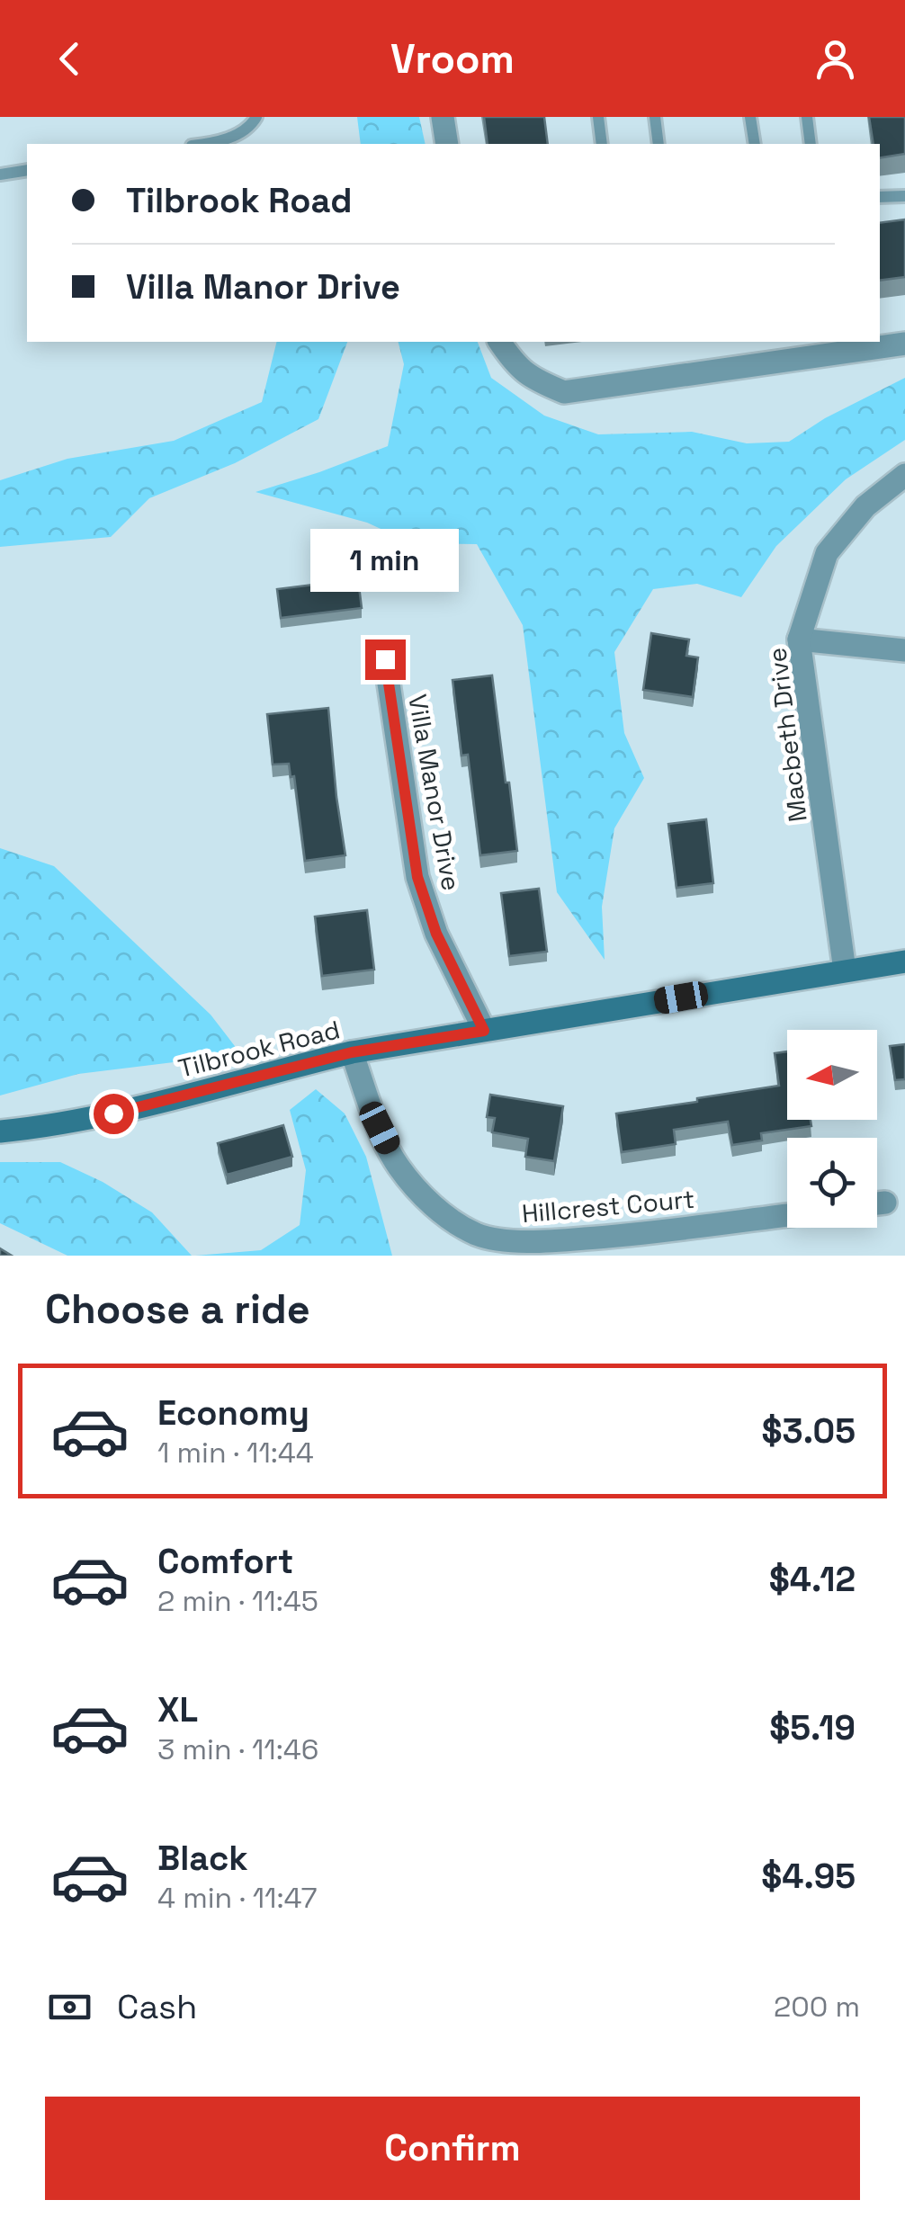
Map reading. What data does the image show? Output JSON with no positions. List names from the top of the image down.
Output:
{
  "streets": {
    "street": [
      "Macbeth Drive",
      "Villa Manor Drive",
      "Tilbrook Road",
      "Hillcrest Court"
    ]
  },
  "crossings": [
    ["Macbeth Drive", "Tilbrook Road"],
    ["Villa Manor Drive", "Tilbrook Road"],
    ["Tilbrook Road", "Hillcrest Court"]
  ],
  "north": "left",
  "page": {
    "header": "Vroom",
    "banner": ["Tilbrook Road", "Villa Manor Drive"],
    "bubble": "1 min",
    "heading": "Choose a ride",
    "list": [
      {
        "name": "Economy",
        "note": "1 min · 11:44",
        "value": "$3.05"
      },
      {
        "name": "Comfort",
        "note": "2 min · 11:45",
        "value": "$4.12"
      },
      {
        "name": "XL",
        "note": "3 min · 11:46",
        "value": "$5.19"
      },
      {
        "name": "Black",
        "note": "4 min · 11:47",
        "value": "$4.95"
      }
    ],
    "pay": ["Cash", "200 m"],
    "buttons": "Confirm"
  }
}
